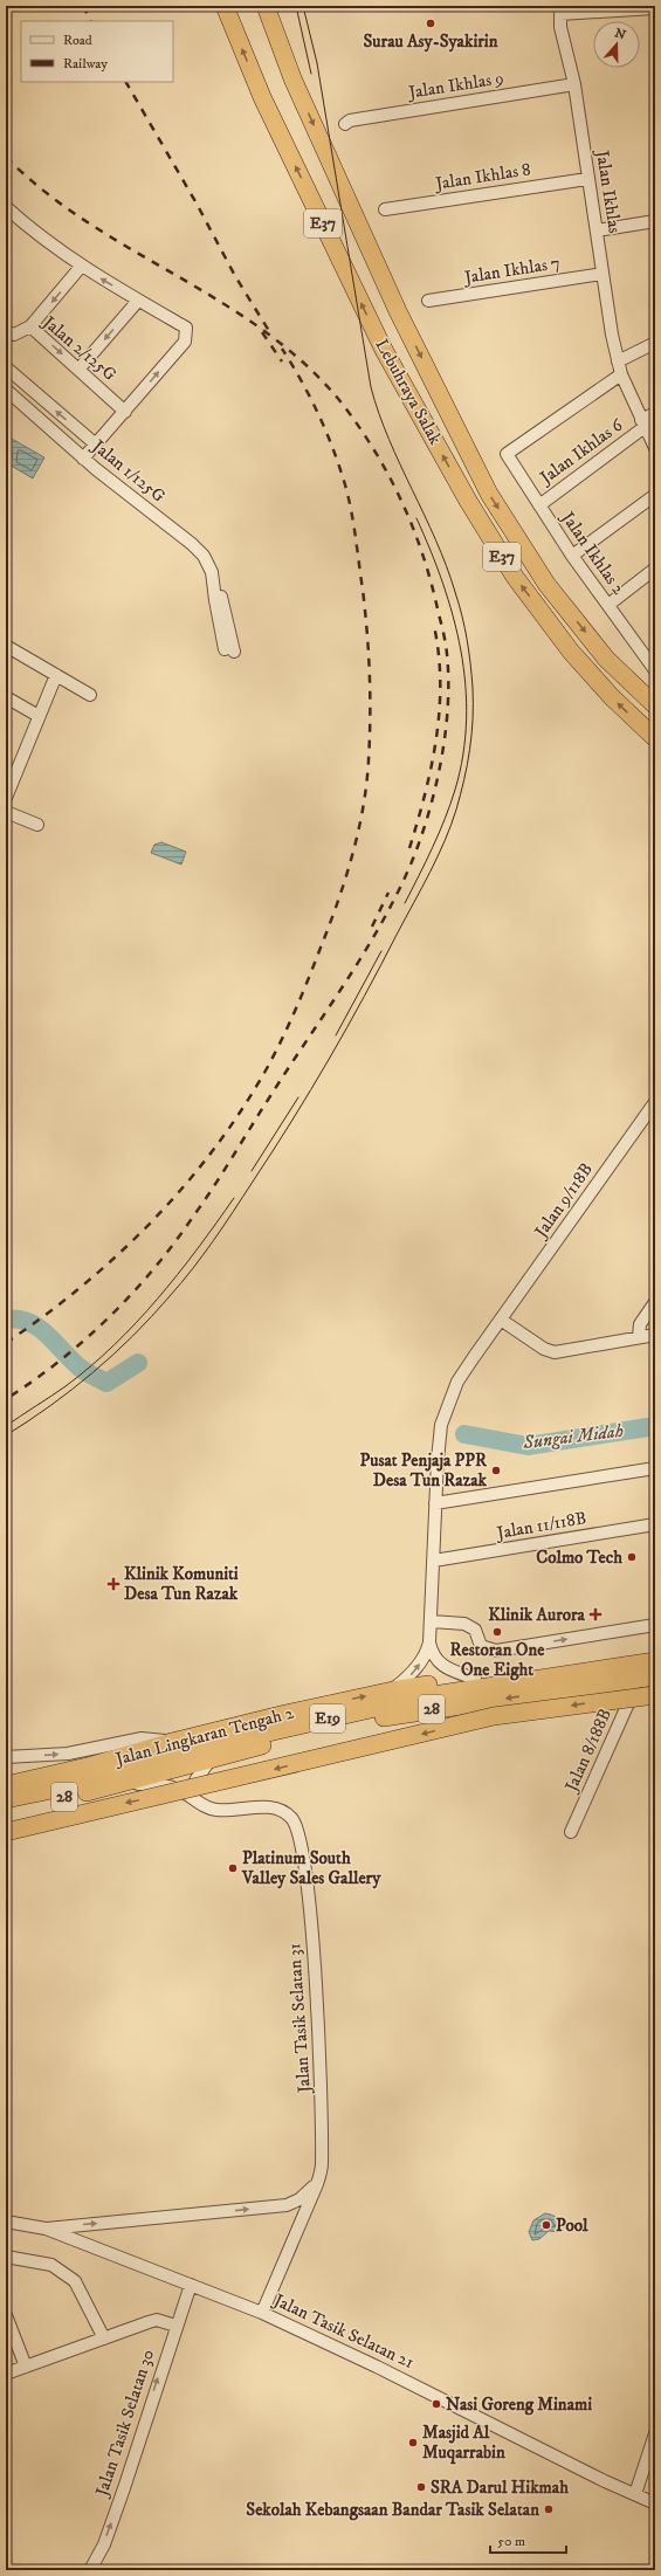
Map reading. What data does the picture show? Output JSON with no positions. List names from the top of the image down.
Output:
{
  "streets": {
    "highway": [
      "E37",
      "Lebuhraya Salak",
      "28",
      "E19",
      "Jalan Lingkaran Tengah 2"
    ],
    "street": [
      "Jalan Ikhlas 9",
      "Jalan Ikhlas 8",
      "Jalan Ikhlas",
      "Jalan Ikhlas 7",
      "Jalan 2/125G",
      "Jalan Ikhlas 6",
      "Jalan 1/125G",
      "Jalan Ikhlas 2",
      "Jalan 9/118B",
      "Jalan 11/118B",
      "Jalan 8/188B",
      "Jalan Tasik Selatan 31",
      "Jalan Tasik Selatan 21",
      "Jalan Tasik Selatan 30"
    ]
  },
  "crossings": [
    ["Jalan Ikhlas 9", "Jalan Ikhlas"],
    ["Jalan Ikhlas 8", "Jalan Ikhlas"],
    ["Jalan Ikhlas", "Jalan Ikhlas 7"],
    ["Jalan Ikhlas", "Jalan Ikhlas 6"],
    ["Jalan Ikhlas", "Jalan Ikhlas 2"],
    ["Jalan Ikhlas 6", "Jalan Ikhlas 2"],
    ["Jalan 9/118B", "Jalan 11/118B"],
    ["E19", "Jalan Lingkaran Tengah 2"],
    ["Jalan Lingkaran Tengah 2", "Jalan 8/188B"],
    ["Jalan Lingkaran Tengah 2", "Jalan Tasik Selatan 31"],
    ["Jalan Tasik Selatan 31", "Jalan Tasik Selatan 21"],
    ["Jalan Tasik Selatan 21", "Jalan Tasik Selatan 30"]
  ],
  "one_way": ["Jalan Tasik Selatan 30"],
  "water": ["Sungai Midah"],
  "places": {
    "other": [
      "Surau Asy-Syakirin",
      "Pusat Penjaja PPR Desa Tun Razak",
      "Colmo Tech",
      "Restoran One One Eight",
      "Platinum South Valley Sales Gallery",
      "Pool",
      "Nasi Goreng Minami",
      "Masjid Al Muqarrabin",
      "SRA Darul Hikmah",
      "Sekolah Kebangsaan Bandar Tasik Selatan"
    ],
    "health": ["Klinik Komuniti Desa Tun Razak", "Klinik Aurora"]
  },
  "legend": ["Road", "Railway"],
  "scale_bar": "50 m",
  "north": "top"
}
